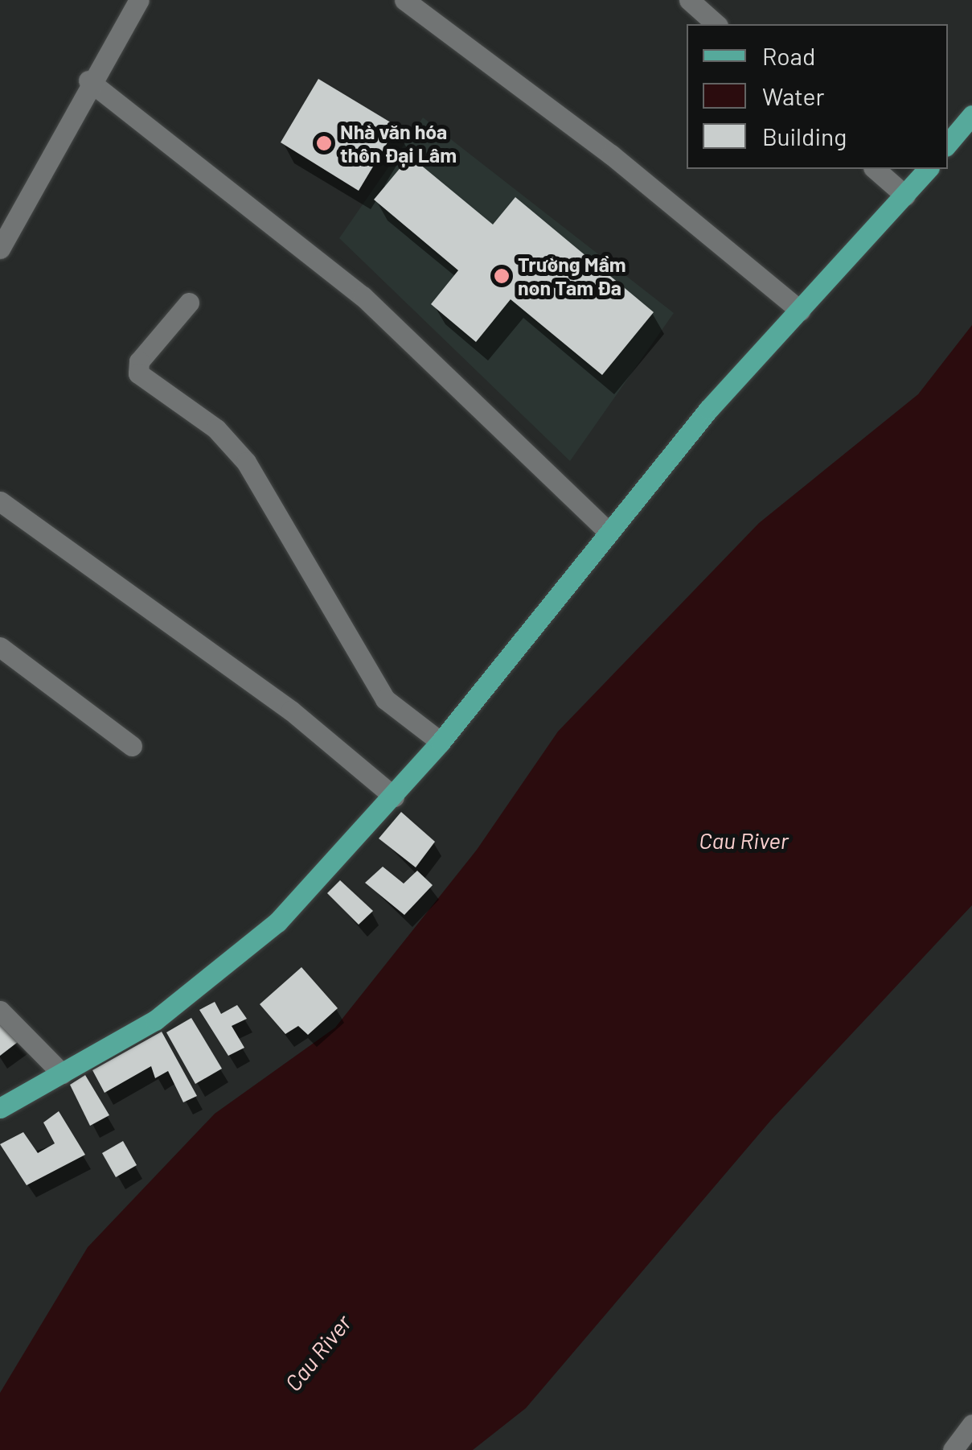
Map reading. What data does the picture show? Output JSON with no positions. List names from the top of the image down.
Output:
{
  "water": ["Cau River"],
  "places": ["Nhà văn hóa thôn Đại Lâm", "Trường Mầm non Tam Đa"],
  "legend": ["Road", "Water", "Building"]
}
